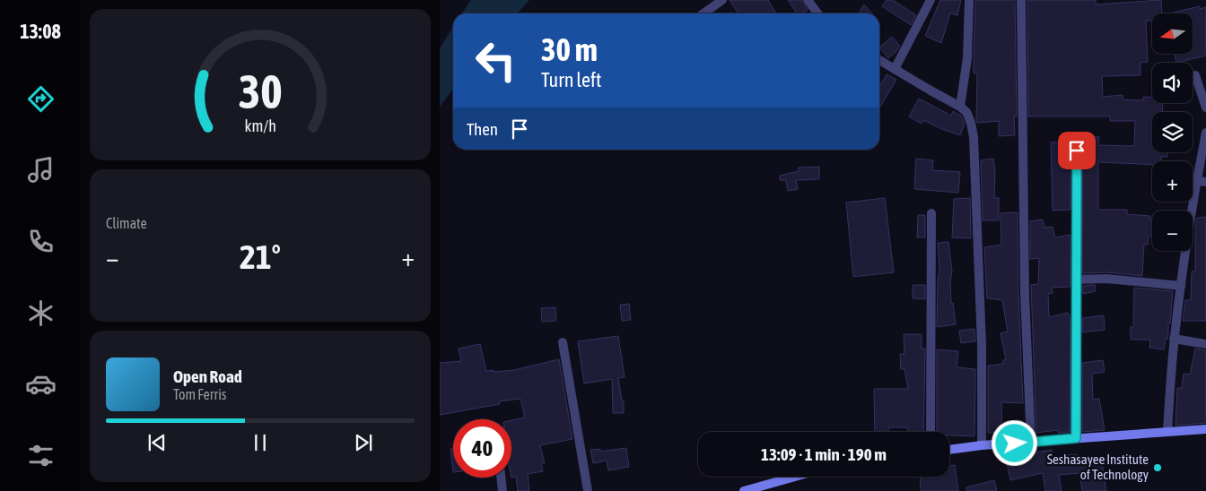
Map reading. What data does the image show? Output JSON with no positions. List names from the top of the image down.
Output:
{
  "places": ["Seshasayee Institute of Technology"],
  "north": "left",
  "page": {
    "tabs": "13:08",
    "map_buttons": ["+", "−"],
    "turn": ["30 m", "Turn left"],
    "then": "Then",
    "tile": "Climate",
    "heat": ["−", "21°", "+"],
    "song": ["Open Road", "Tom Ferris"],
    "limit": "40",
    "trip": "13:09 · 1 min · 190 m",
    "gauge": ["30", "km/h"]
  }
}
